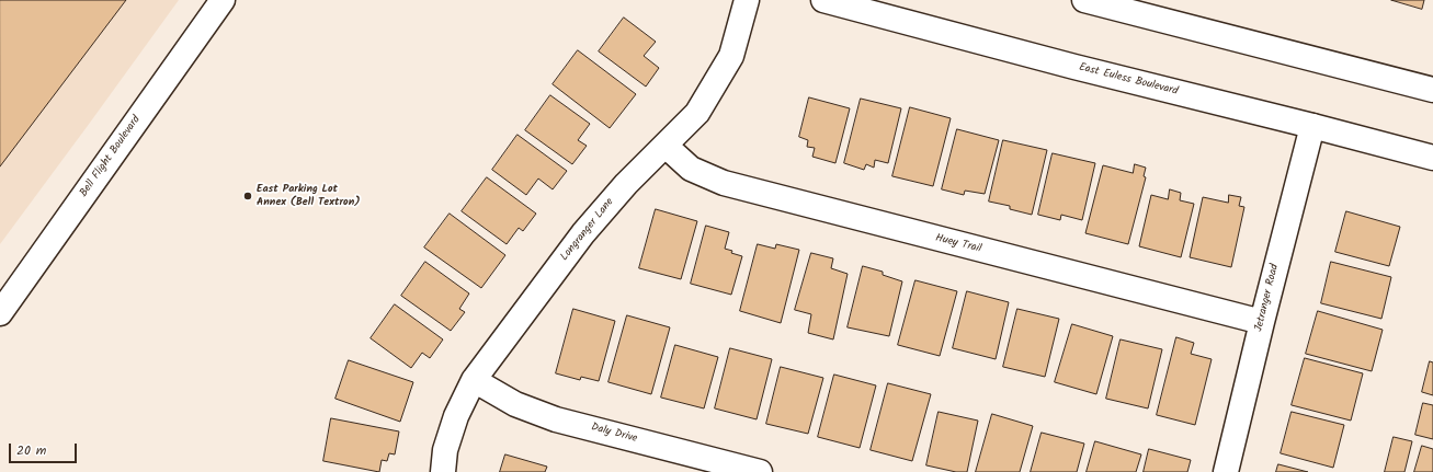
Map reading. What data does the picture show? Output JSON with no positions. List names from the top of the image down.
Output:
{
  "streets": {
    "street": [
      "East Euless Boulevard",
      "Bell Flight Boulevard",
      "Longranger Lane",
      "Huey Trail",
      "Jetranger Road",
      "Daly Drive"
    ]
  },
  "crossings": [
    ["East Euless Boulevard", "Jetranger Road"],
    ["Longranger Lane", "Huey Trail"],
    ["Longranger Lane", "Daly Drive"],
    ["Huey Trail", "Jetranger Road"]
  ],
  "places": ["East Parking Lot Annex (Bell Textron)"],
  "scale_bar": "20 m"
}
